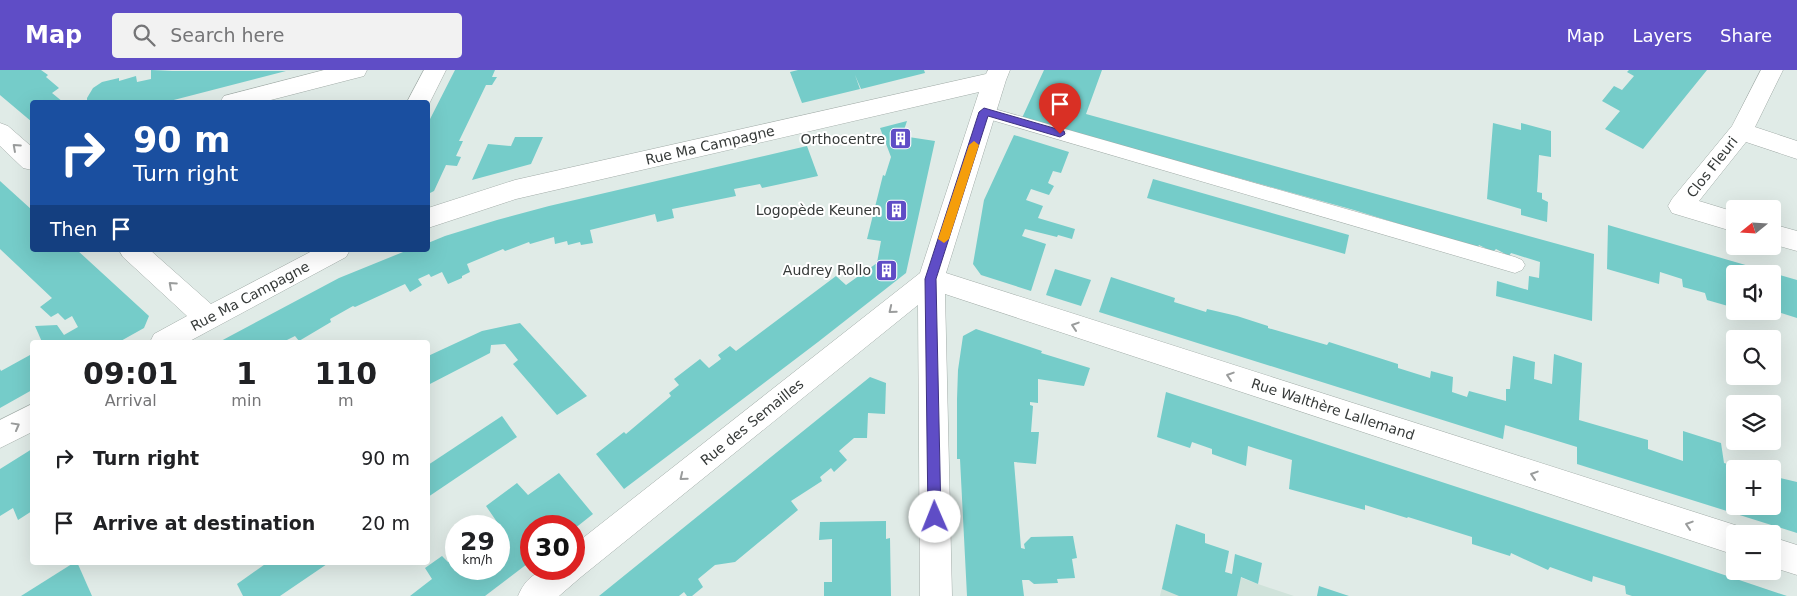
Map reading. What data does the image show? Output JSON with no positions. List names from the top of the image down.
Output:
{
  "streets": {
    "street": [
      "Rue Ma Campagne",
      "Clos Fleuri",
      "Rue Walthère Lallemand",
      "Rue des Semailles"
    ]
  },
  "crossings": [
    ["Rue Walthère Lallemand", "Rue des Semailles"]
  ],
  "one_way": ["Rue Walthère Lallemand", "Rue des Semailles"],
  "places": {
    "building": ["Orthocentre", "Logopède Keunen", "Audrey Rollo"]
  },
  "north": "left",
  "page": {
    "header": "Map",
    "search": "Search here",
    "nav": ["Map", "Layers", "Share"],
    "turn": ["90 m", "Turn right"],
    "map_buttons": ["+", "−"],
    "then": "Then",
    "eta": [
      "09:01",
      "Arrival",
      "1",
      "min",
      "110",
      "m"
    ],
    "list": [
      {
        "name": "Turn right",
        "value": "90 m"
      },
      {
        "name": "Arrive at destination",
        "value": "20 m"
      }
    ],
    "speed": "29 km/h",
    "limit": "30"
  }
}
